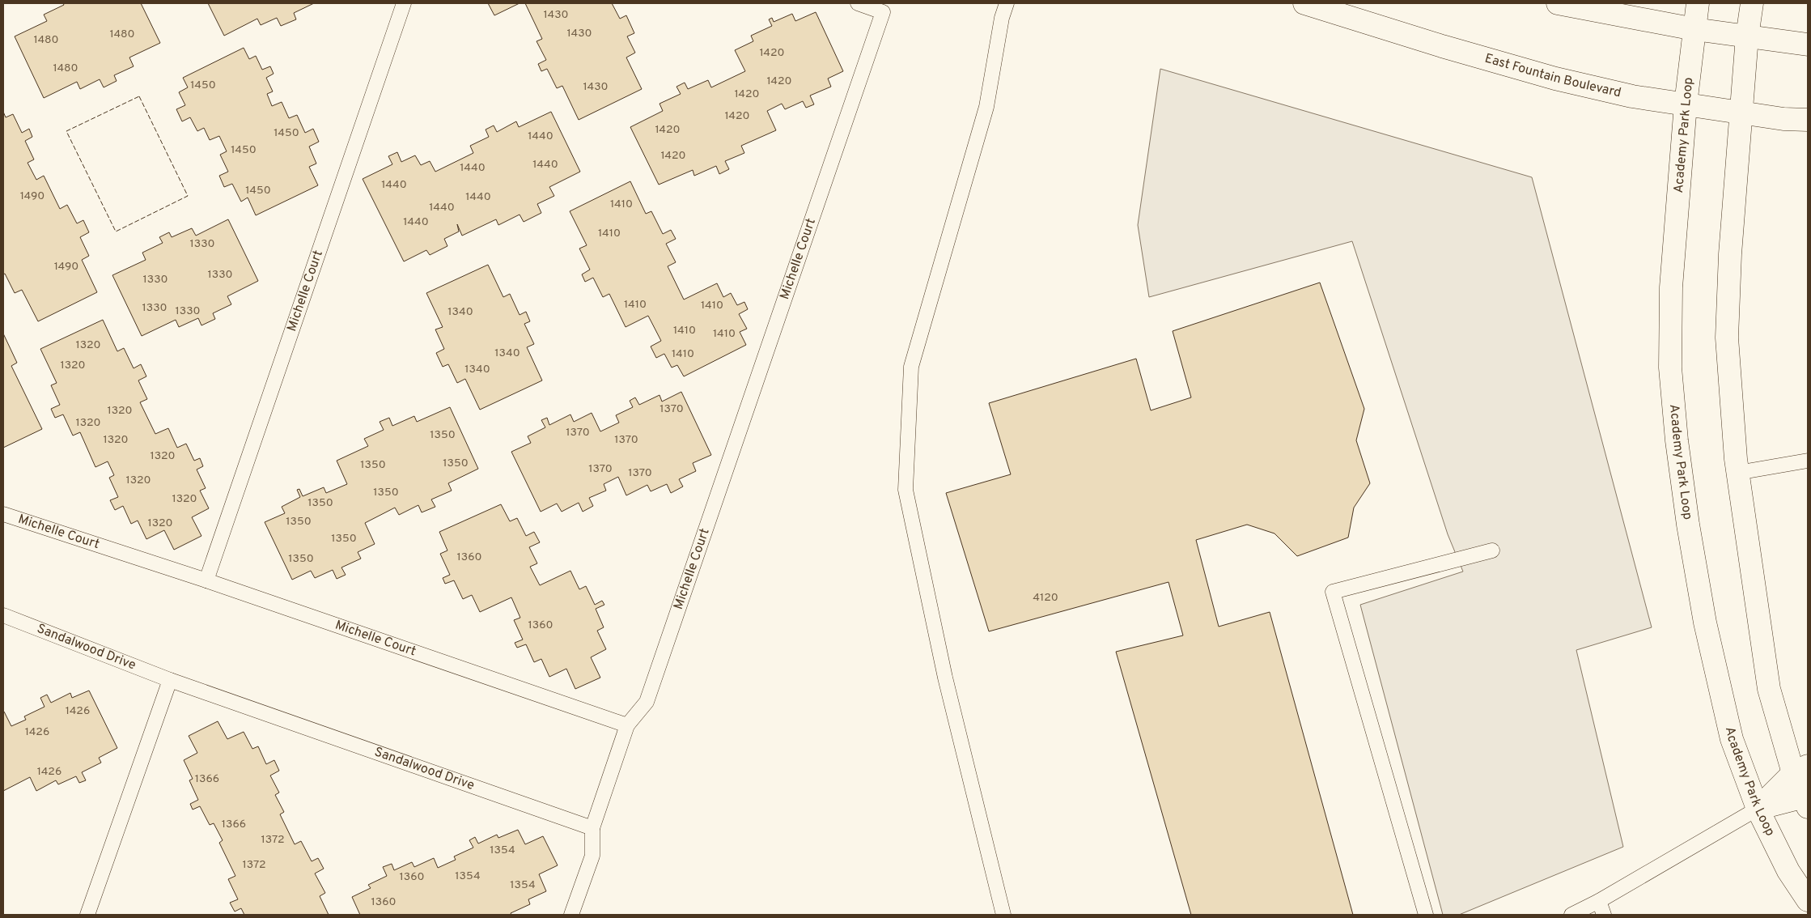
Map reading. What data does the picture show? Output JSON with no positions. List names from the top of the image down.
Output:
{
  "streets": {
    "main road": ["East Fountain Boulevard", "Academy Park Loop"],
    "lane": ["Michelle Court", "Sandalwood Drive"]
  },
  "crossings": [
    ["East Fountain Boulevard", "Academy Park Loop"]
  ],
  "house_numbers": [
    "1430",
    "1430",
    "1480",
    "1480",
    "1420",
    "1480",
    "1420",
    "1450",
    "1430",
    "1420",
    "1420",
    "1420",
    "1450",
    "1440",
    "1450",
    "1420",
    "1440",
    "1440",
    "1440",
    "1450",
    "1490",
    "1440",
    "1410",
    "1440",
    "1440",
    "1410",
    "1330",
    "1490",
    "1330",
    "1330",
    "1410",
    "1410",
    "1330",
    "1330",
    "1340",
    "1410",
    "1410",
    "1320",
    "1340",
    "1410",
    "1320",
    "1340",
    "1370",
    "1320",
    "1320",
    "1370",
    "1350",
    "1320",
    "1370",
    "1320",
    "1350",
    "1350",
    "1370",
    "1370",
    "1320",
    "1350",
    "1320",
    "1350",
    "1350",
    "1320",
    "1350",
    "1360",
    "1350",
    "4120",
    "1360",
    "1426",
    "1426",
    "1426",
    "1366",
    "1366",
    "1372",
    "1354",
    "1372",
    "1354",
    "1360",
    "1354",
    "1360"
  ]
}
